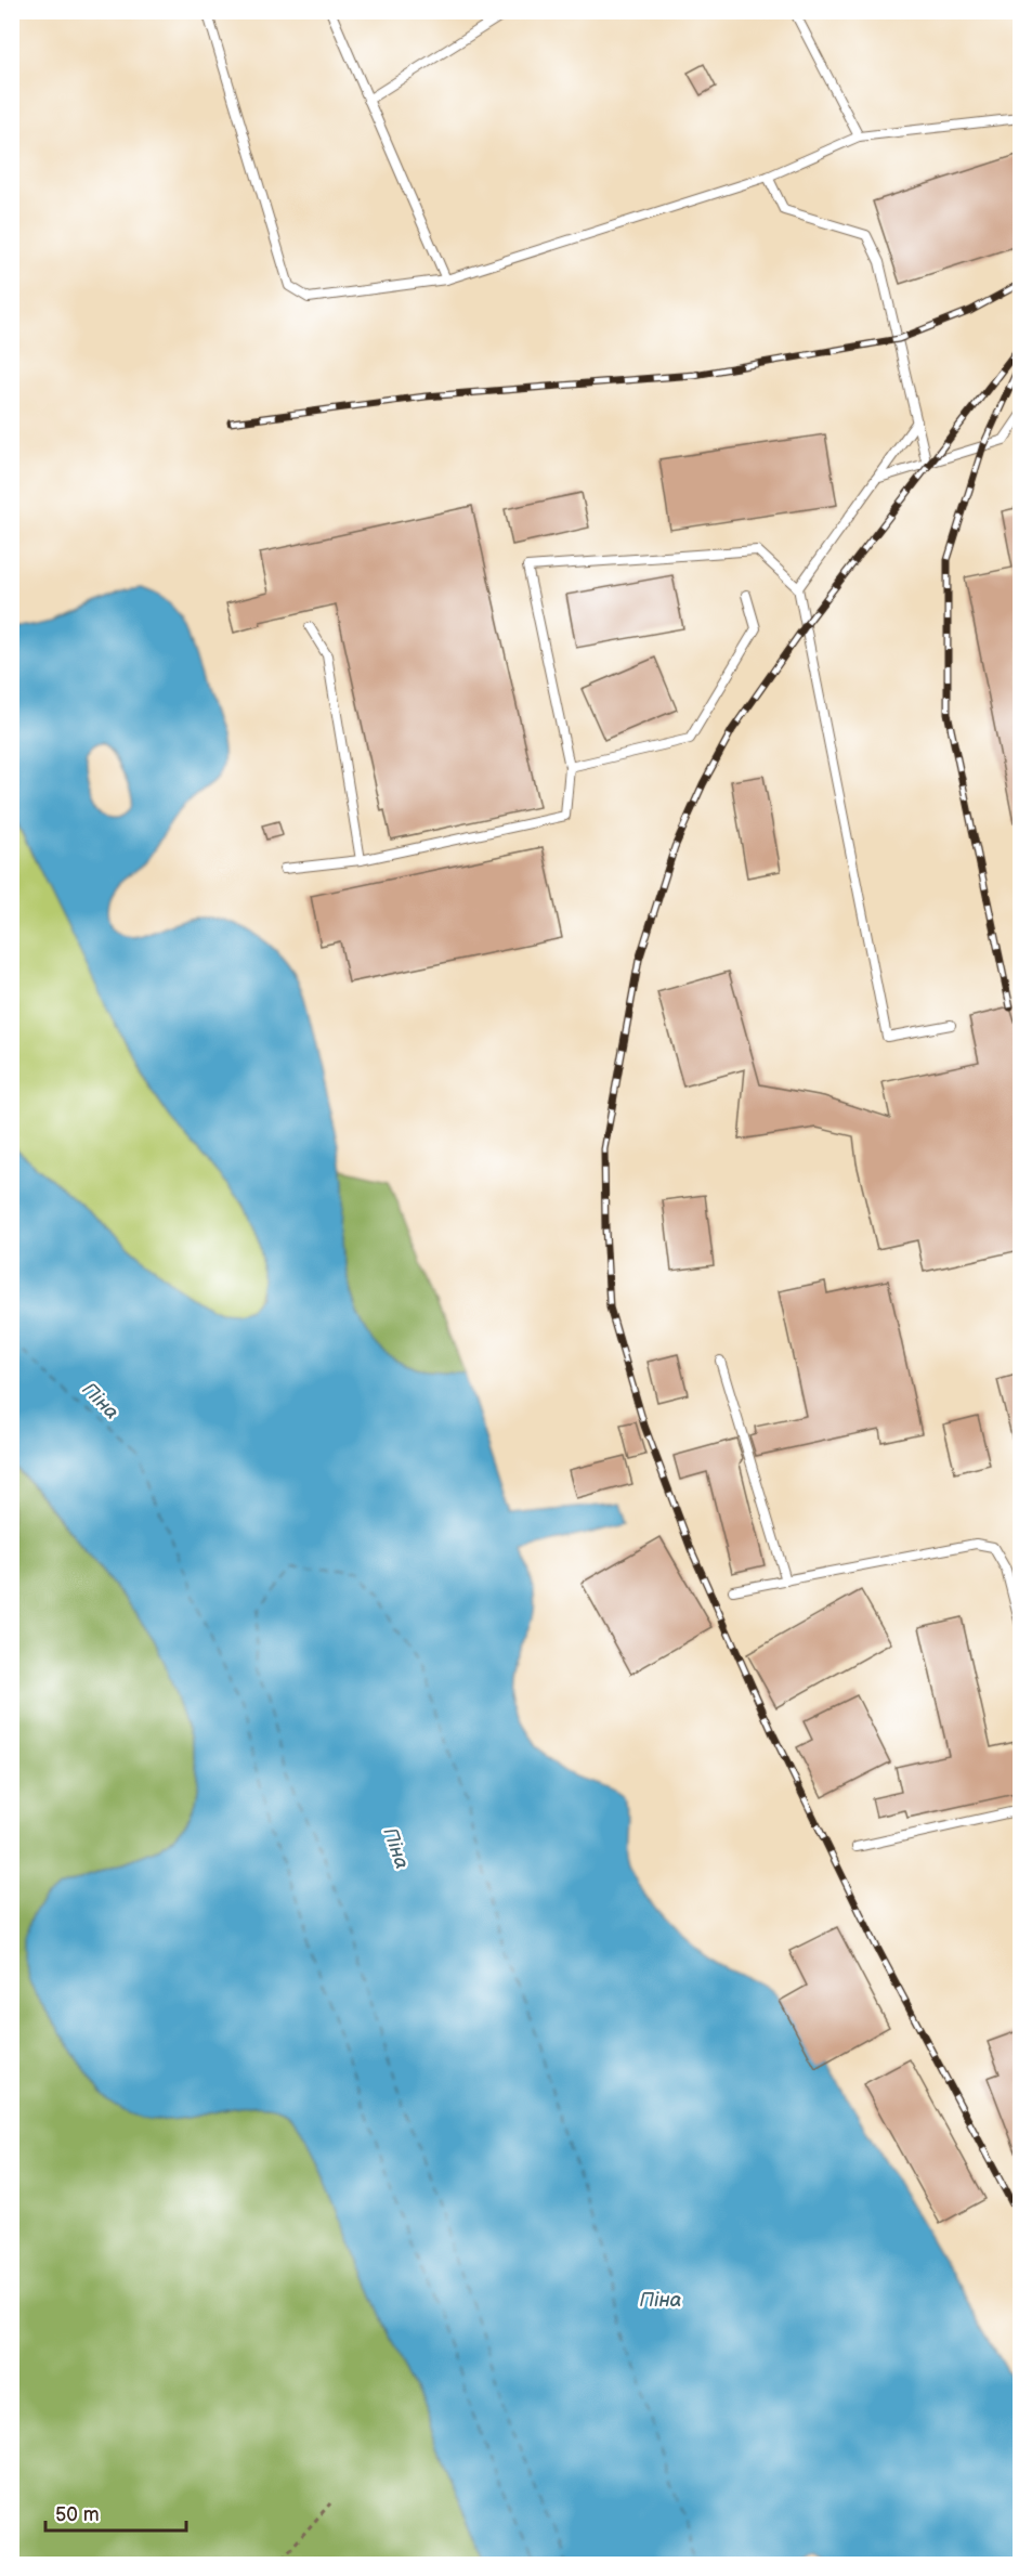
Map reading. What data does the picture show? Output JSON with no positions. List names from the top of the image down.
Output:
{
  "water": ["Піна"],
  "scale_bar": "50 m"
}
